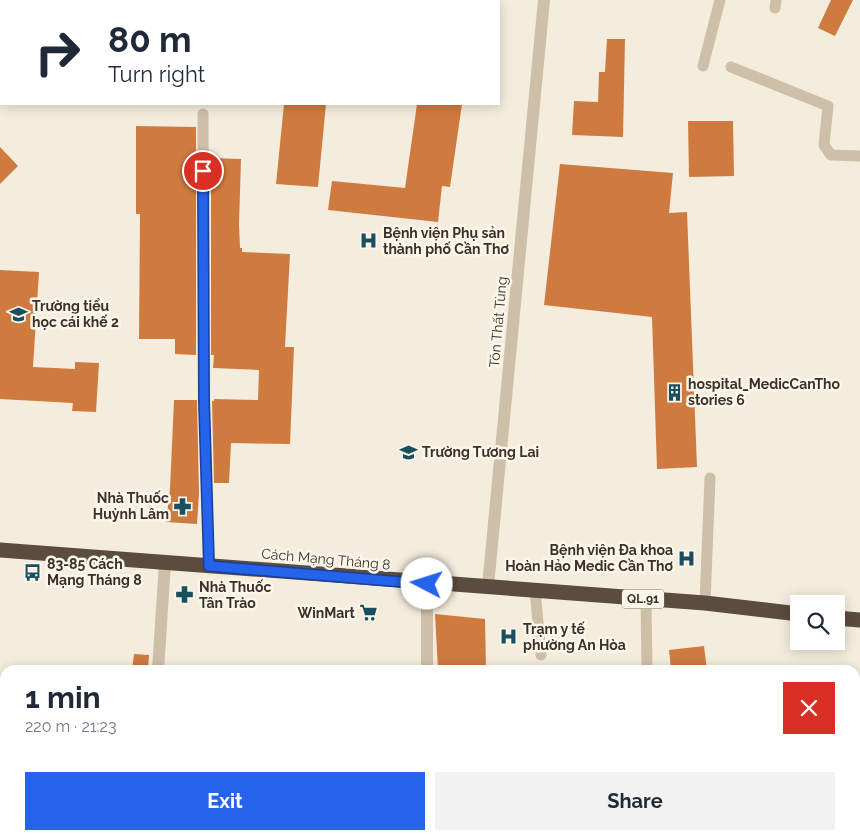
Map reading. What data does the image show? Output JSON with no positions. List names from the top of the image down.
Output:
{
  "streets": {
    "highway": ["Cách Mạng Tháng 8", "QL.91"],
    "street": ["Tôn Thất Tùng"]
  },
  "crossings": [
    ["Tôn Thất Tùng", "Cách Mạng Tháng 8"]
  ],
  "places": {
    "hospital": ["Bệnh viện Phụ sản thành phố Cần Thơ", "Bệnh viện Đa khoa Hoàn Hảo Medic Cần Thơ", "Trạm y tế phường An Hòa"],
    "school or university": ["Trường tiểu học cái khế 2", "Trường Tương Lai"],
    "building": ["hospital_MedicCanTho stories 6"],
    "pharmacy": ["Nhà Thuốc Huỳnh Lâm", "Nhà Thuốc Tân Trào"],
    "bus stop": ["83-85 Cách Mạng Tháng 8"],
    "supermarket": ["WinMart"]
  },
  "page": {
    "turn": ["80 m", "Turn right"],
    "heading": ["1 min", "220 m · 21:23"],
    "buttons": ["Exit", "Share"]
  }
}
